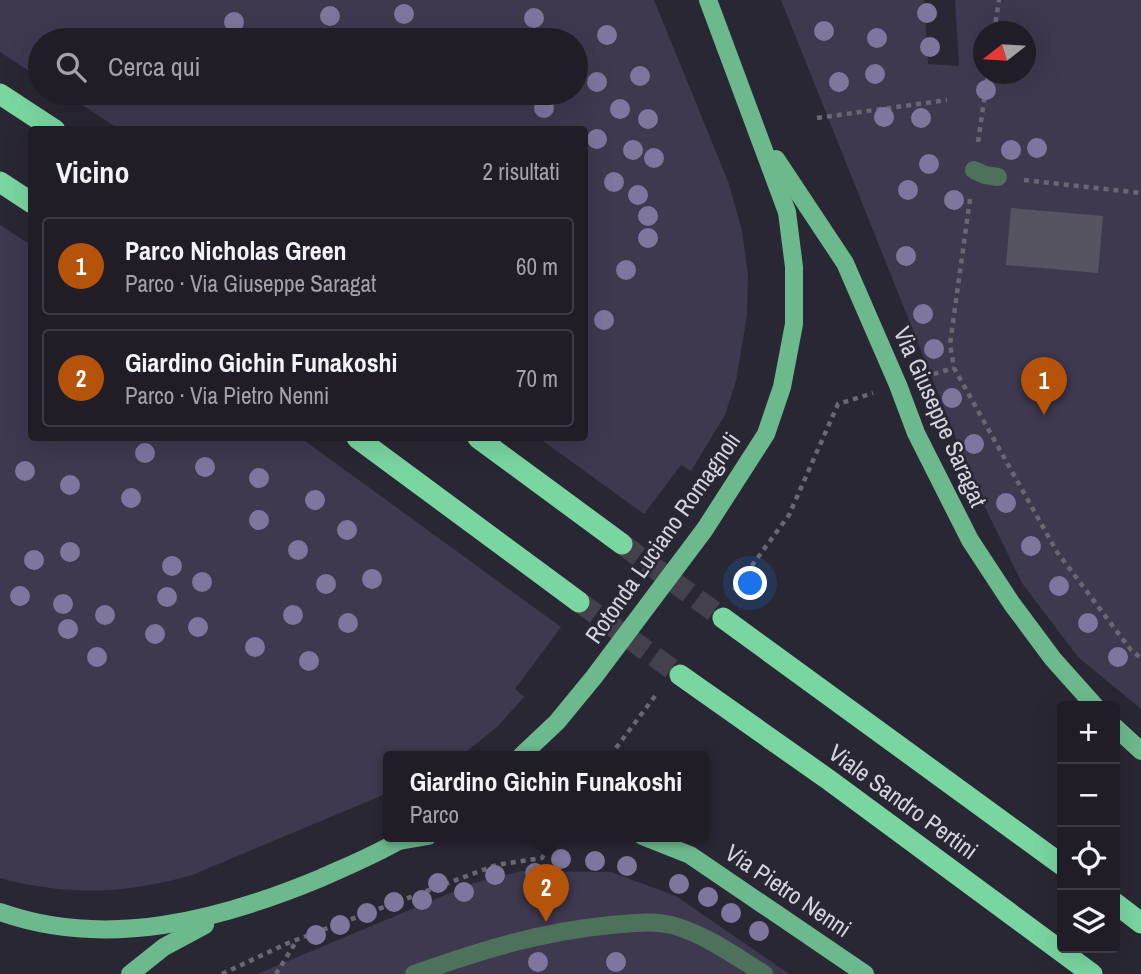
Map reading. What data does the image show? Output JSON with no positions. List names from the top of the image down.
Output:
{
  "streets": {
    "highway": ["Viale Sandro Pertini"],
    "main road": ["Via Giuseppe Saragat", "Rotonda Luciano Romagnoli", "Via Pietro Nenni"]
  },
  "crossings": [
    ["Via Giuseppe Saragat", "Rotonda Luciano Romagnoli"]
  ],
  "north": "left",
  "page": {
    "search": "Cerca qui",
    "heading": ["Vicino", "2 risultati"],
    "list": [
      {
        "mark": "1",
        "name": "Parco Nicholas Green",
        "note": "Parco · Via Giuseppe Saragat",
        "value": "60 m"
      },
      {
        "mark": "2",
        "name": "Giardino Gichin Funakoshi",
        "note": "Parco · Via Pietro Nenni",
        "value": "70 m"
      }
    ],
    "pins": ["1", "2"],
    "map_buttons": ["+", "−"],
    "popup": ["Giardino Gichin Funakoshi", "Parco"]
  }
}
